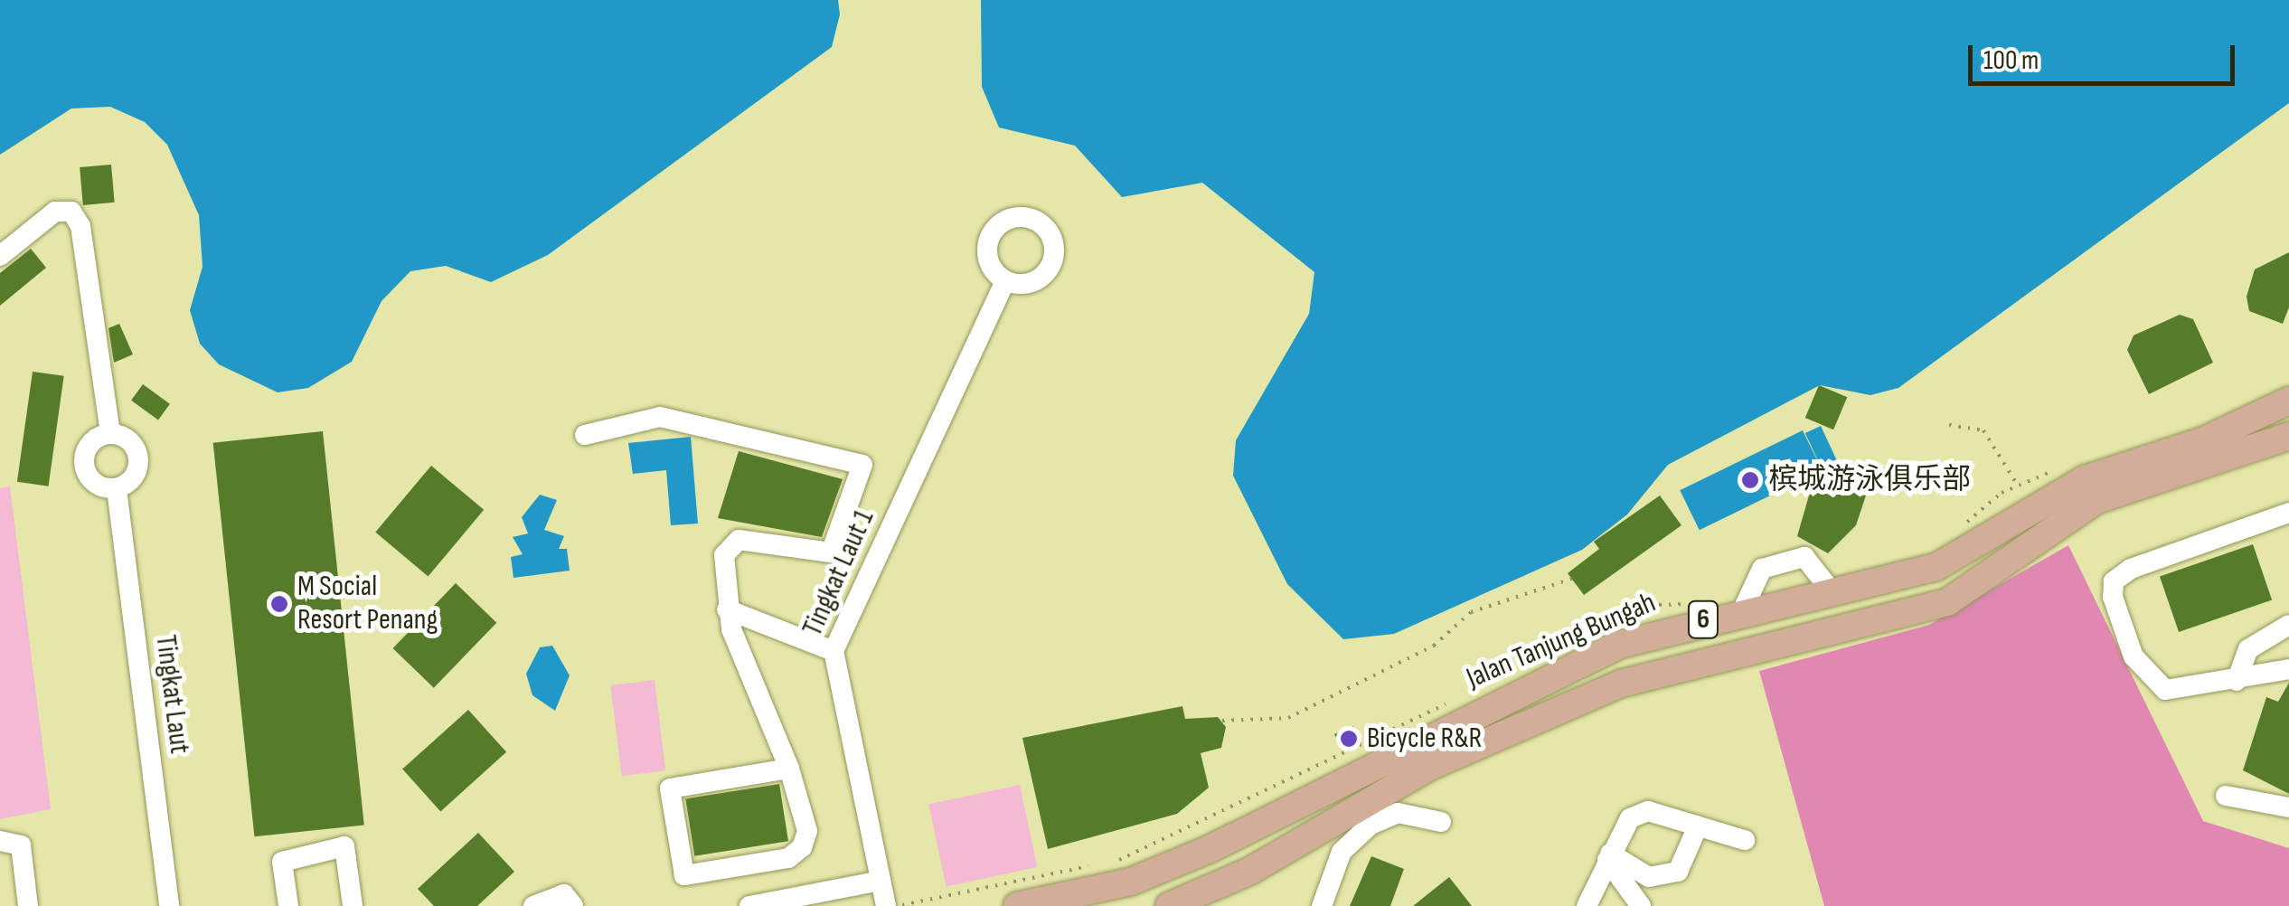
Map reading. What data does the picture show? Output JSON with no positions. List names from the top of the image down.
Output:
{
  "streets": {
    "main road": ["6", "Jalan Tanjung Bungah"],
    "street": ["Tingkat Laut 1", "Tingkat Laut"]
  },
  "places": ["槟城游泳俱乐部", "M Social Resort Penang", "Bicycle R&R"],
  "scale_bar": "100 m"
}
